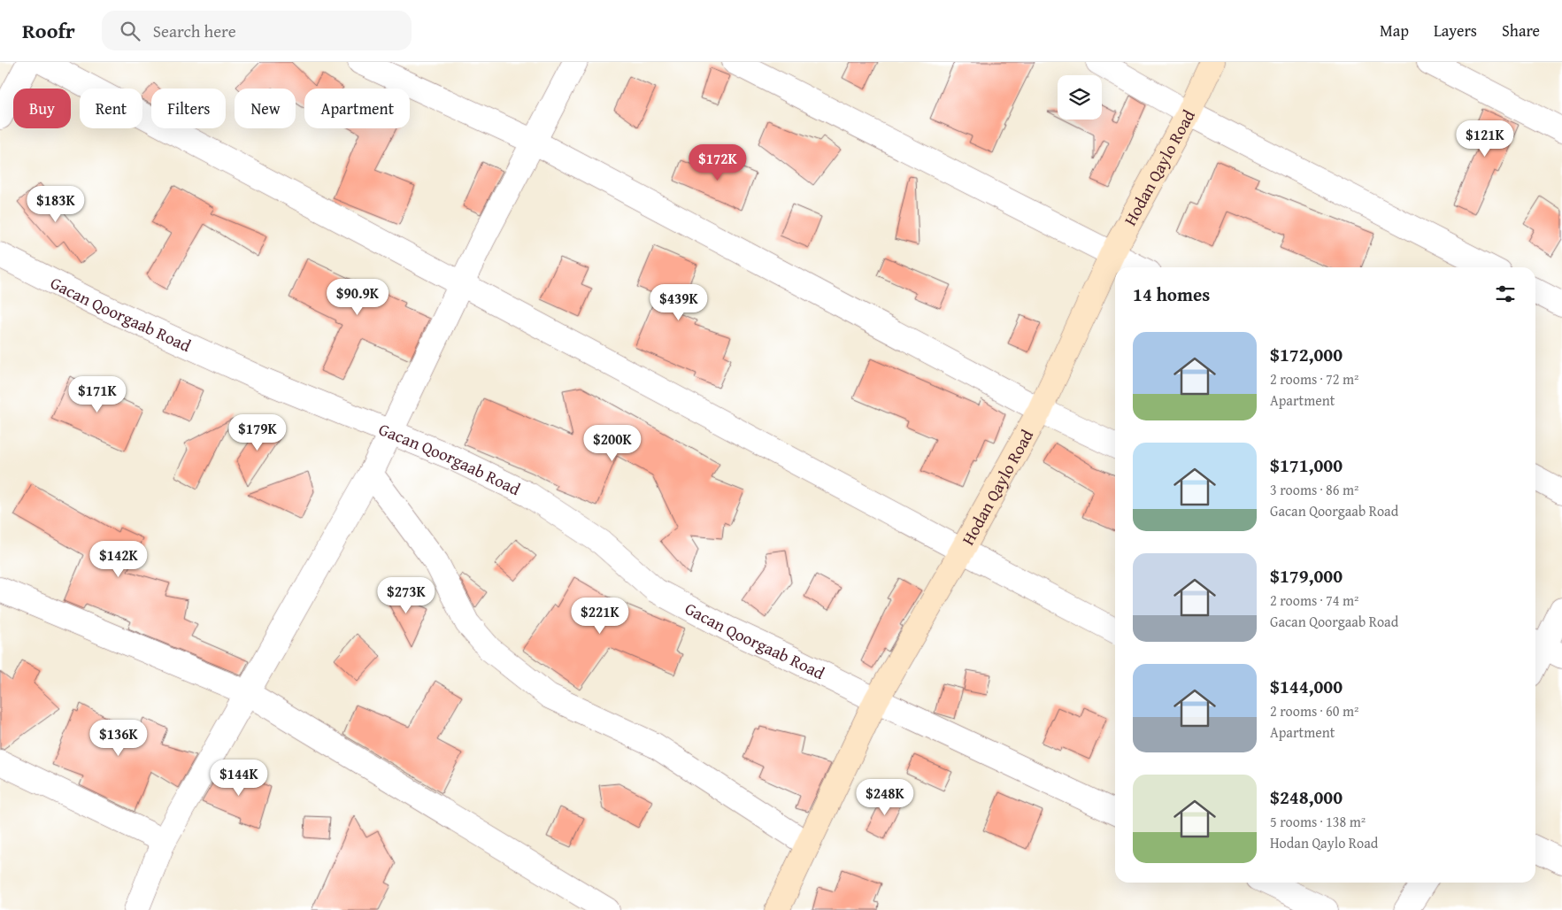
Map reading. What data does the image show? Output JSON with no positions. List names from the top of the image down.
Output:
{
  "streets": {
    "street": ["Hodan Qaylo Road", "Gacan Qoorgaab Road"]
  },
  "crossings": [
    ["Hodan Qaylo Road", "Gacan Qoorgaab Road"]
  ],
  "page": {
    "header": "Roofr",
    "search": "Search here",
    "nav": ["Map", "Layers", "Share"],
    "chip": [
      "Buy",
      "Rent",
      "Filters",
      "New",
      "Apartment"
    ],
    "price": [
      "$121K",
      "$172K",
      "$183K",
      "$90.9K",
      "$439K",
      "$171K",
      "$179K",
      "$200K",
      "$142K",
      "$273K",
      "$221K",
      "$136K",
      "$144K",
      "$248K"
    ],
    "heading": "14 homes",
    "list": [
      {
        "name": "$172,000",
        "note": "2 rooms · 72 m² · Apartment"
      },
      {
        "name": "$171,000",
        "note": "3 rooms · 86 m² · Gacan Qoorgaab Road"
      },
      {
        "name": "$179,000",
        "note": "2 rooms · 74 m² · Gacan Qoorgaab Road"
      },
      {
        "name": "$144,000",
        "note": "2 rooms · 60 m² · Apartment"
      },
      {
        "name": "$248,000",
        "note": "5 rooms · 138 m² · Hodan Qaylo Road"
      }
    ]
  }
}
